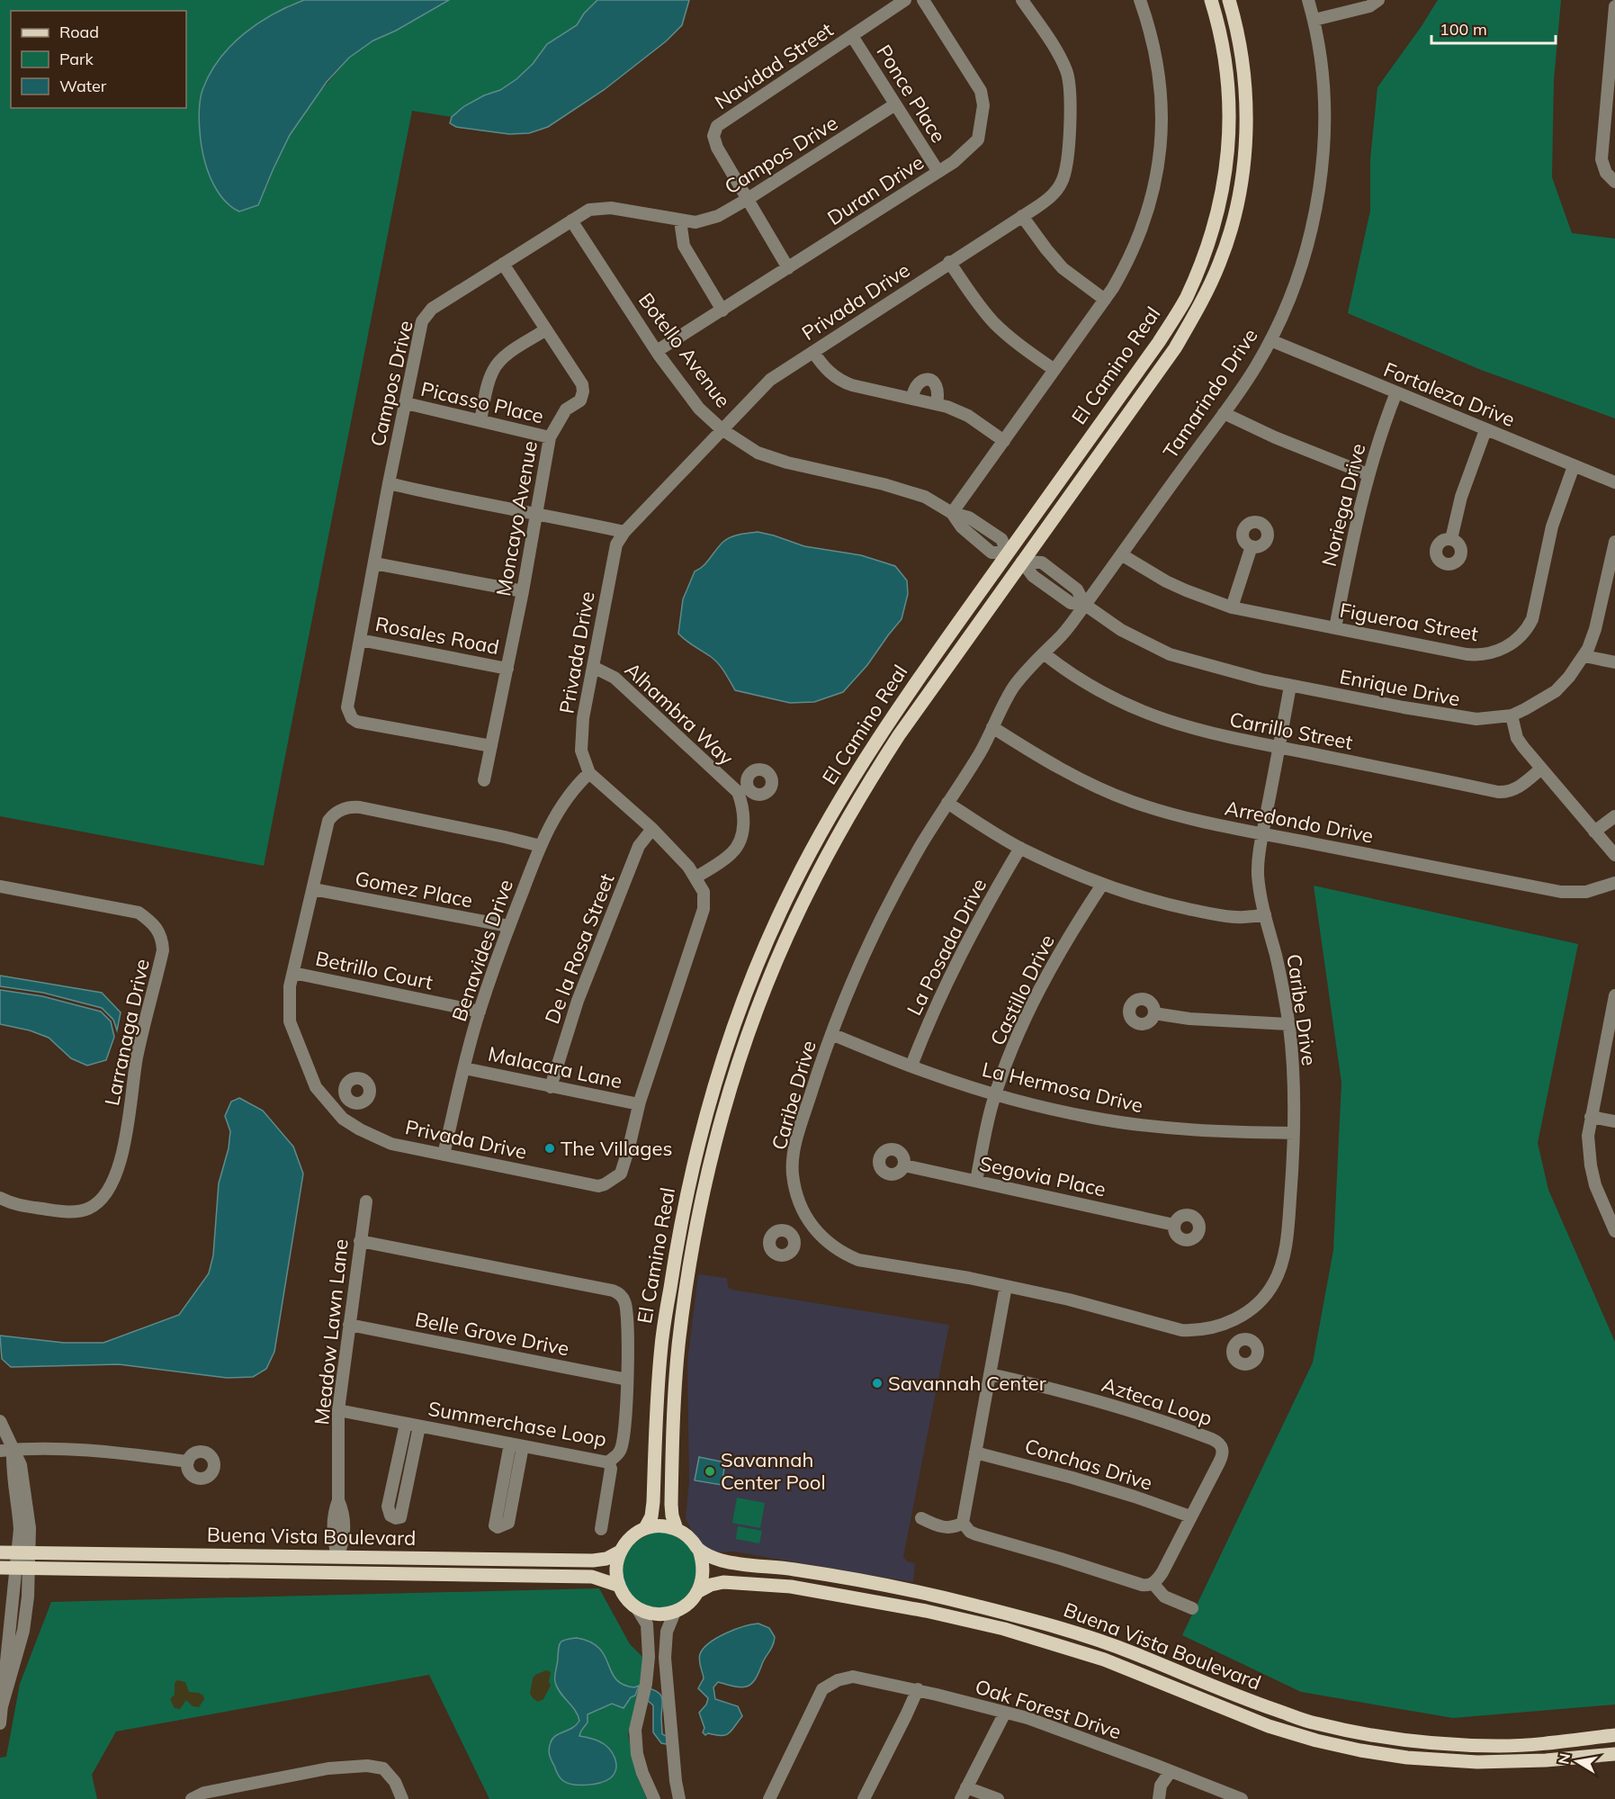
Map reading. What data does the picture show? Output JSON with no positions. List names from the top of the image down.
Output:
{
  "streets": {
    "main road": ["El Camino Real", "Buena Vista Boulevard"],
    "street": [
      "Navidad Street",
      "Ponce Place",
      "Campos Drive",
      "Duran Drive",
      "Privada Drive",
      "Botello Avenue",
      "Tamarindo Drive",
      "Fortaleza Drive",
      "Picasso Place",
      "Noriega Drive",
      "Moncayo Avenue",
      "Figueroa Street",
      "Rosales Road",
      "Enrique Drive",
      "Alhambra Way",
      "Carrillo Street",
      "Arredondo Drive",
      "Gomez Place",
      "La Posada Drive",
      "De la Rosa Street",
      "Benavides Drive",
      "Betrillo Court",
      "Castillo Drive",
      "Caribe Drive",
      "Larranaga Drive",
      "Malacara Lane",
      "La Hermosa Drive",
      "Segovia Place",
      "Meadow Lawn Lane",
      "Belle Grove Drive",
      "Azteca Loop",
      "Summerchase Loop",
      "Conchas Drive",
      "Oak Forest Drive"
    ]
  },
  "crossings": [
    ["Navidad Street", "Ponce Place"],
    ["Navidad Street", "Campos Drive"],
    ["Navidad Street", "Duran Drive"],
    ["Ponce Place", "Campos Drive"],
    ["Ponce Place", "Duran Drive"],
    ["Campos Drive", "Botello Avenue"],
    ["Campos Drive", "Picasso Place"],
    ["Campos Drive", "Moncayo Avenue"],
    ["Campos Drive", "Rosales Road"],
    ["Duran Drive", "Botello Avenue"],
    ["Privada Drive", "Botello Avenue"],
    ["Privada Drive", "Alhambra Way"],
    ["Privada Drive", "Gomez Place"],
    ["Privada Drive", "De la Rosa Street"],
    ["Privada Drive", "Benavides Drive"],
    ["Privada Drive", "Betrillo Court"],
    ["Privada Drive", "Malacara Lane"],
    ["Botello Avenue", "El Camino Real"],
    ["El Camino Real", "Enrique Drive"],
    ["El Camino Real", "Buena Vista Boulevard"],
    ["Tamarindo Drive", "Fortaleza Drive"],
    ["Tamarindo Drive", "Figueroa Street"],
    ["Tamarindo Drive", "Enrique Drive"],
    ["Tamarindo Drive", "Caribe Drive"],
    ["Fortaleza Drive", "Noriega Drive"],
    ["Fortaleza Drive", "Figueroa Street"],
    ["Picasso Place", "Moncayo Avenue"],
    ["Noriega Drive", "Figueroa Street"],
    ["Moncayo Avenue", "Rosales Road"],
    ["Enrique Drive", "Caribe Drive"],
    ["Carrillo Street", "Caribe Drive"],
    ["Arredondo Drive", "Caribe Drive"],
    ["Gomez Place", "Benavides Drive"],
    ["La Posada Drive", "La Hermosa Drive"],
    ["De la Rosa Street", "Malacara Lane"],
    ["Benavides Drive", "Betrillo Court"],
    ["Benavides Drive", "Malacara Lane"],
    ["Castillo Drive", "La Hermosa Drive"],
    ["Castillo Drive", "Segovia Place"],
    ["Caribe Drive", "La Hermosa Drive"],
    ["Meadow Lawn Lane", "Belle Grove Drive"],
    ["Meadow Lawn Lane", "Summerchase Loop"],
    ["Meadow Lawn Lane", "Buena Vista Boulevard"],
    ["Belle Grove Drive", "Summerchase Loop"],
    ["Azteca Loop", "Conchas Drive"]
  ],
  "places": ["The Villages", "Savannah Center", "Savannah Center Pool"],
  "legend": ["Road", "Park", "Water"],
  "scale_bar": "100 m",
  "north": "left"
}
